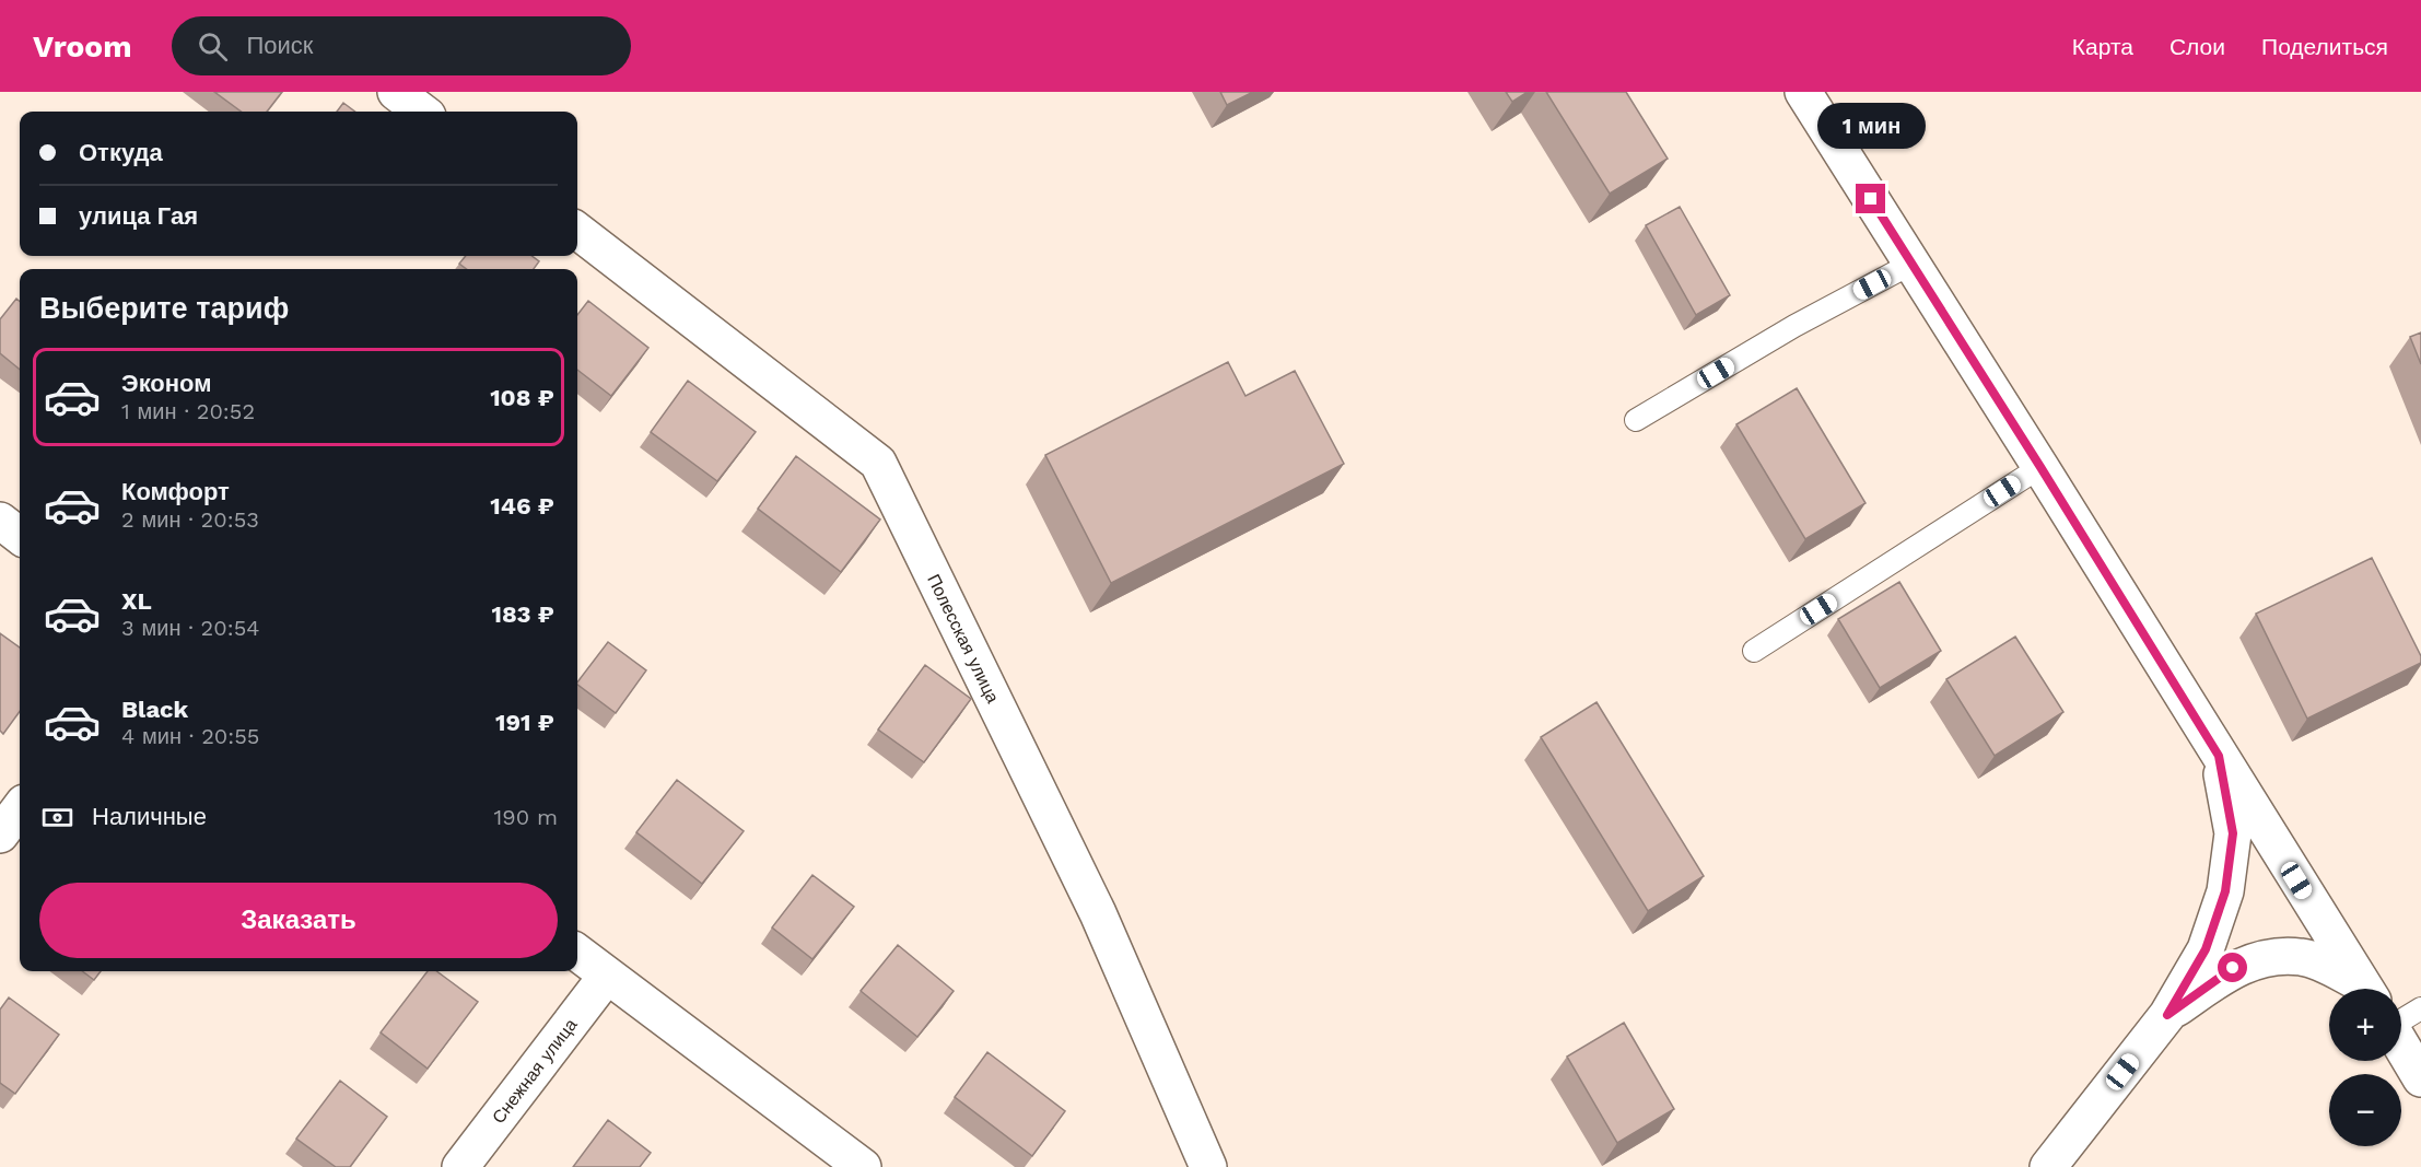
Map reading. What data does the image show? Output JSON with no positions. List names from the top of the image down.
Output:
{
  "streets": {
    "street": ["Полесская улица", "Снежная улица"]
  },
  "page": {
    "header": "Vroom",
    "search": "Поиск",
    "nav": ["Карта", "Слои", "Поделиться"],
    "bubble": "1 мин",
    "banner": ["Откуда", "улица Гая"],
    "heading": "Выберите тариф",
    "list": [
      {
        "name": "Эконом",
        "note": "1 мин · 20:52",
        "value": "108 ₽"
      },
      {
        "name": "Комфорт",
        "note": "2 мин · 20:53",
        "value": "146 ₽"
      },
      {
        "name": "XL",
        "note": "3 мин · 20:54",
        "value": "183 ₽"
      },
      {
        "name": "Black",
        "note": "4 мин · 20:55",
        "value": "191 ₽"
      }
    ],
    "pay": ["Наличные", "190 m"],
    "buttons": "Заказать",
    "map_buttons": ["+", "−"]
  }
}
